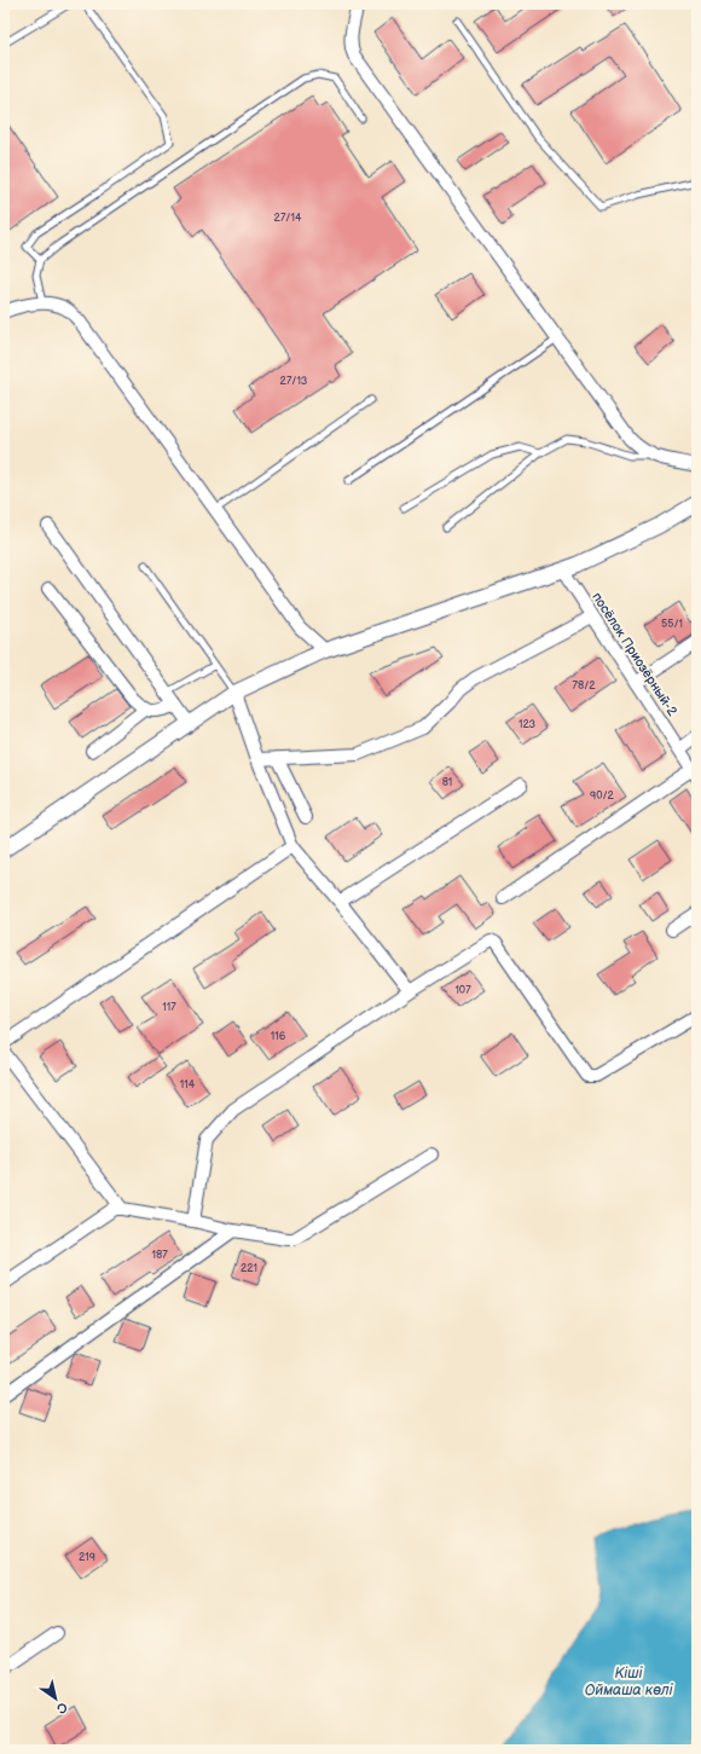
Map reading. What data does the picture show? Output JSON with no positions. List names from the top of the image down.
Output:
{
  "streets": {
    "street": ["посёлок Приозёрный-2"]
  },
  "water": ["Кіші Оймаша көлi"],
  "house_numbers": [
    "27/14",
    "27/13",
    "55/1",
    "78/2",
    "123",
    "81",
    "90/2",
    "107",
    "117",
    "116",
    "114",
    "187",
    "221",
    "219"
  ],
  "north": "bottom right"
}
